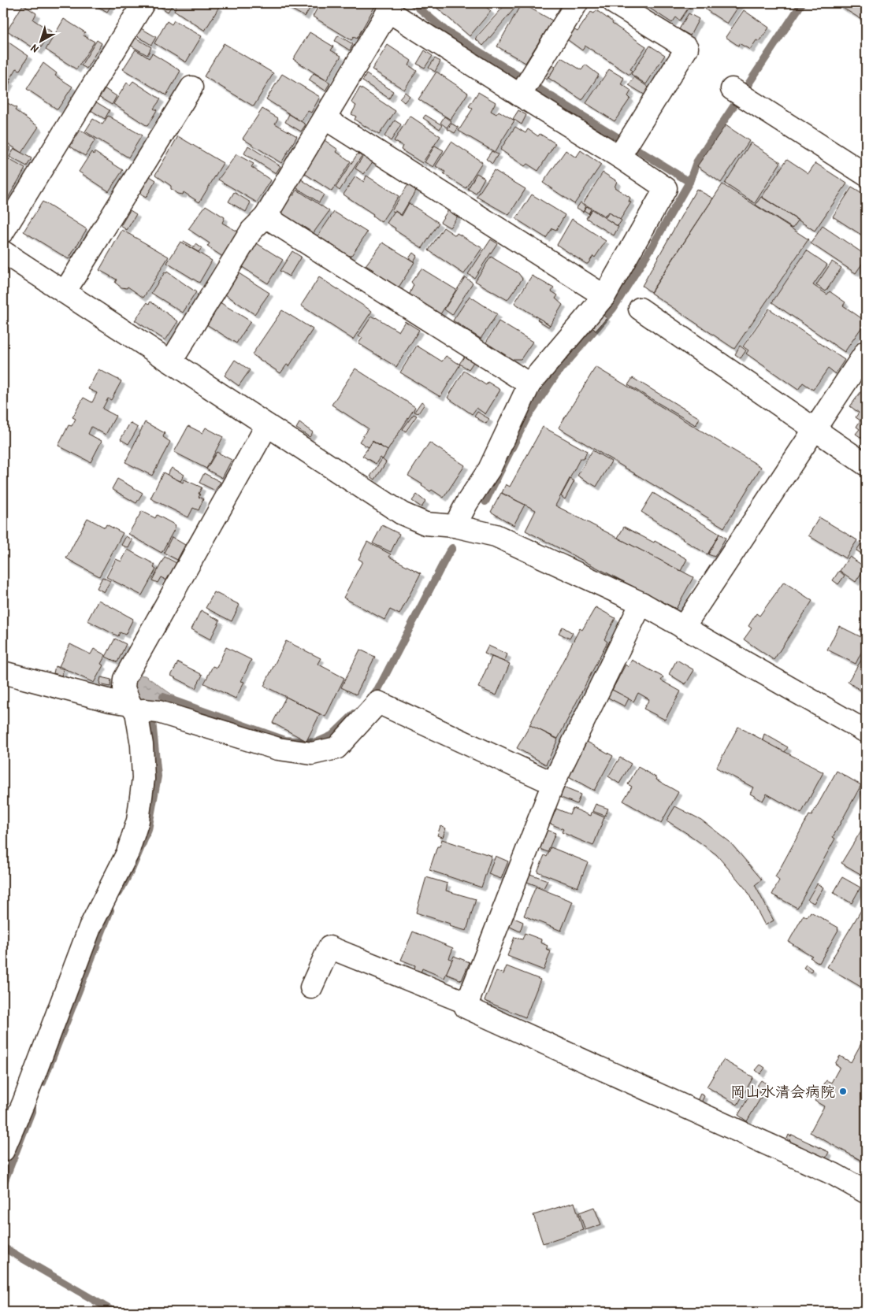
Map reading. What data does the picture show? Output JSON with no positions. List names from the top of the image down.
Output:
{
  "places": ["岡山水清会病院"],
  "north": "bottom left"
}
